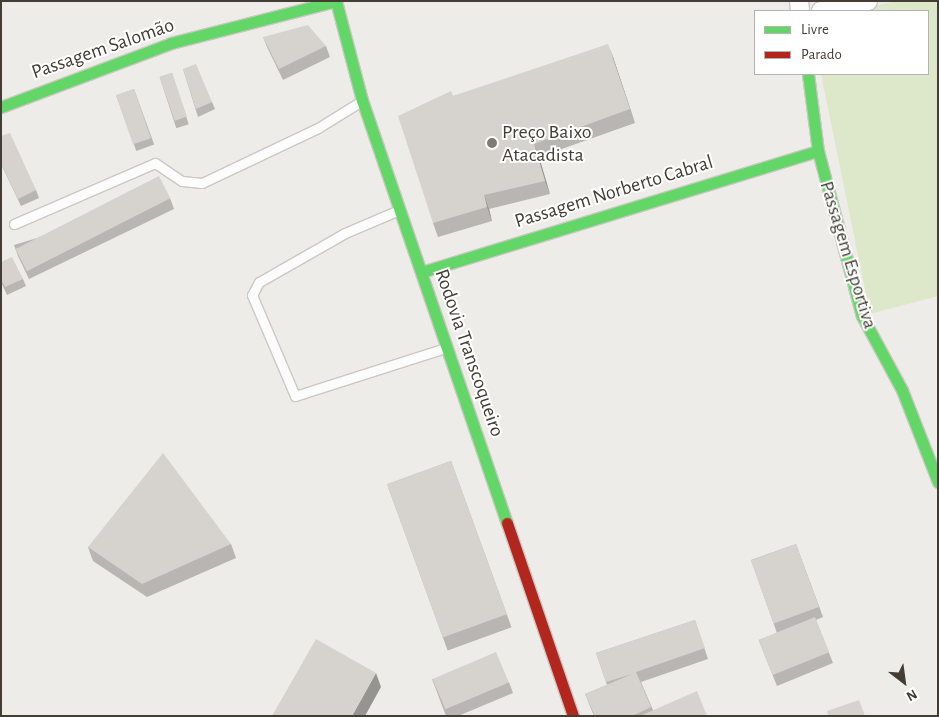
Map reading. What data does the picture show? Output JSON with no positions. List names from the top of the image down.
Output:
{
  "streets": {
    "street": [
      "Passagem Salomão",
      "Passagem Norberto Cabral",
      "Passagem Esportiva",
      "Rodovia Transcoqueiro"
    ]
  },
  "crossings": [
    ["Passagem Salomão", "Rodovia Transcoqueiro"],
    ["Passagem Norberto Cabral", "Passagem Esportiva"],
    ["Passagem Norberto Cabral", "Rodovia Transcoqueiro"]
  ],
  "places": ["Preço Baixo Atacadista"],
  "legend": ["Livre", "Parado"],
  "north": "bottom right"
}
